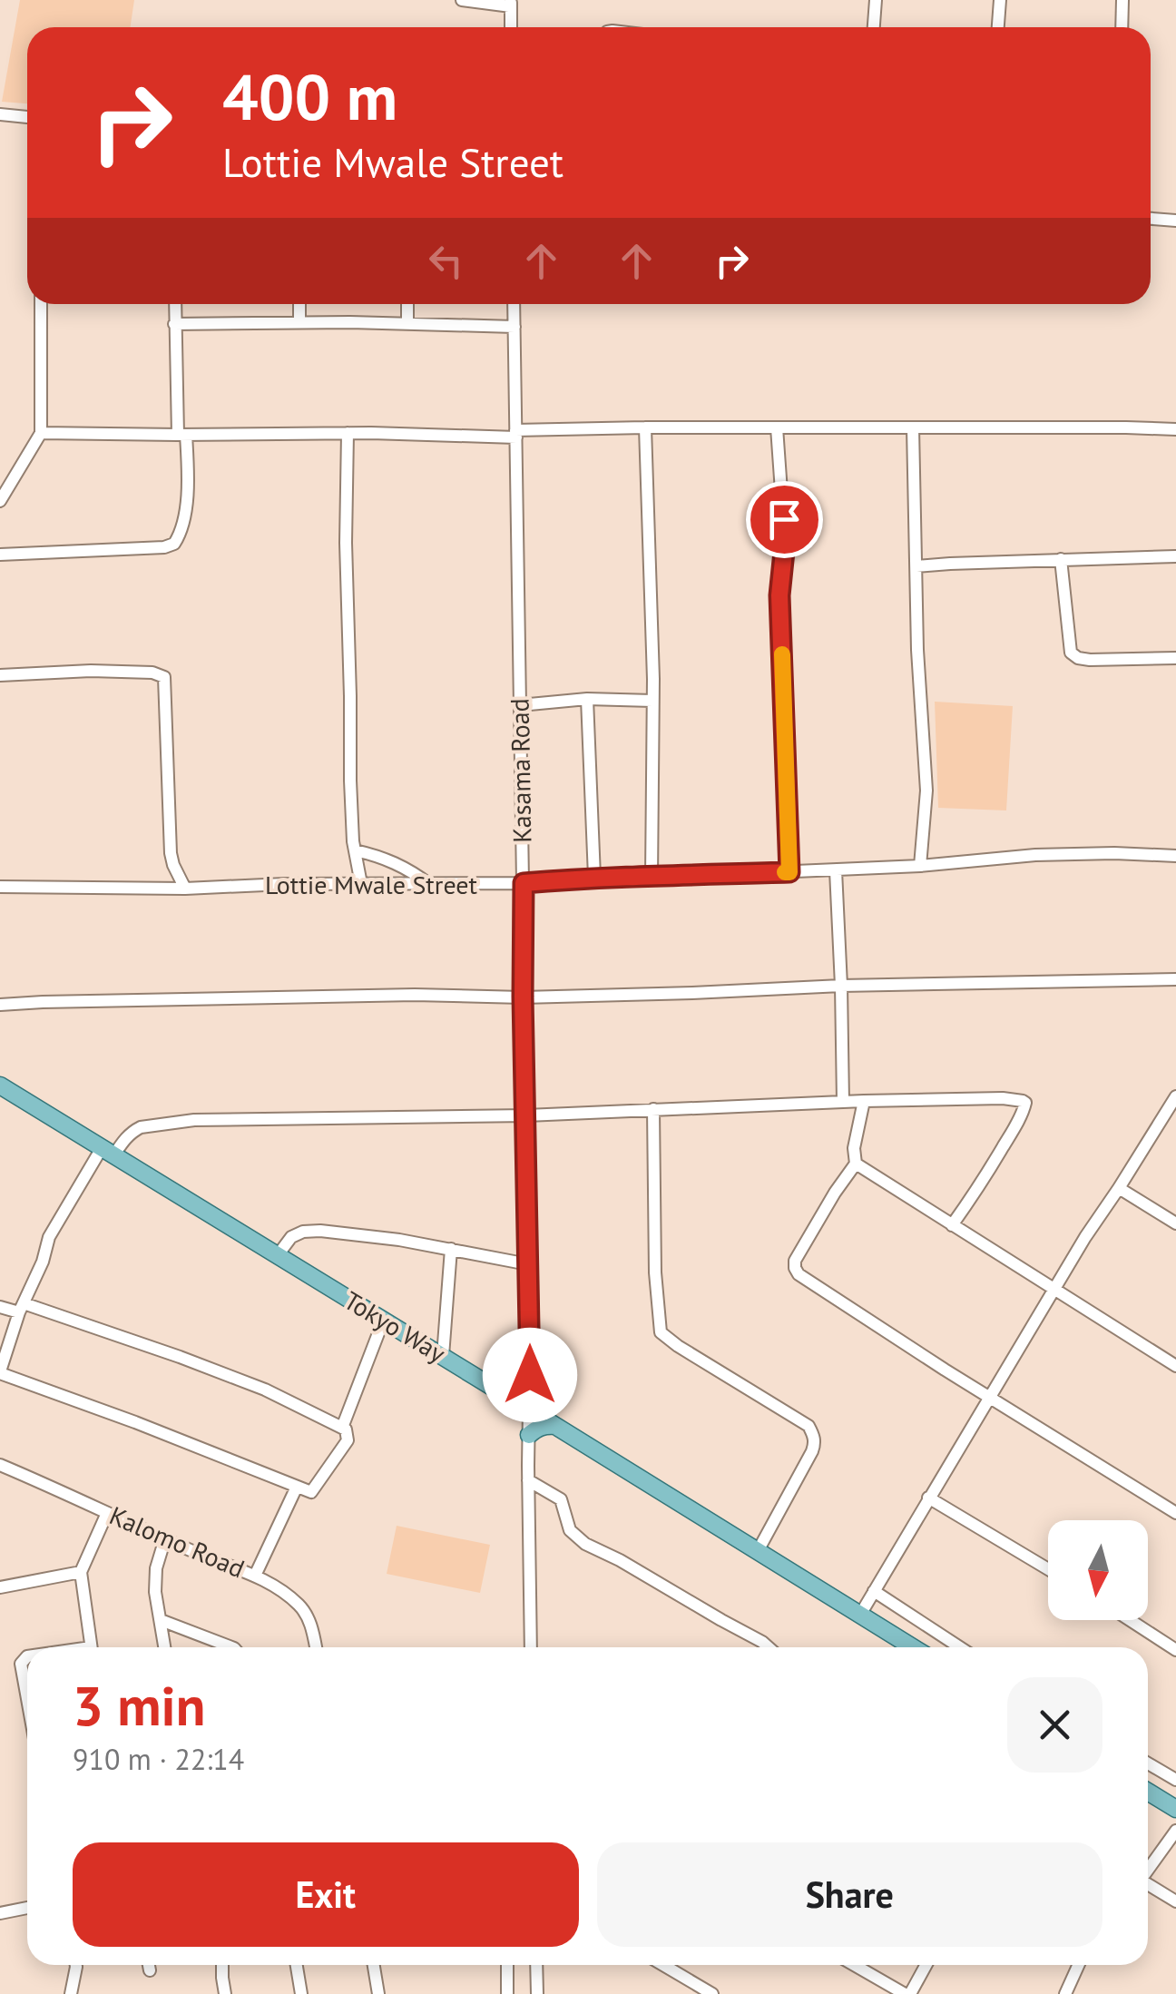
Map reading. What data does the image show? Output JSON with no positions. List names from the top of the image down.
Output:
{
  "streets": {
    "main road": ["Tokyo Way"],
    "street": ["Kasama Road", "Lottie Mwale Street", "Kalomo Road"]
  },
  "crossings": [
    ["Kasama Road", "Lottie Mwale Street"],
    ["Kasama Road", "Tokyo Way"]
  ],
  "north": "bottom",
  "page": {
    "turn": ["400 m", "Lottie Mwale Street"],
    "heading": ["3 min", "910 m · 22:14"],
    "buttons": ["Exit", "Share"]
  }
}
